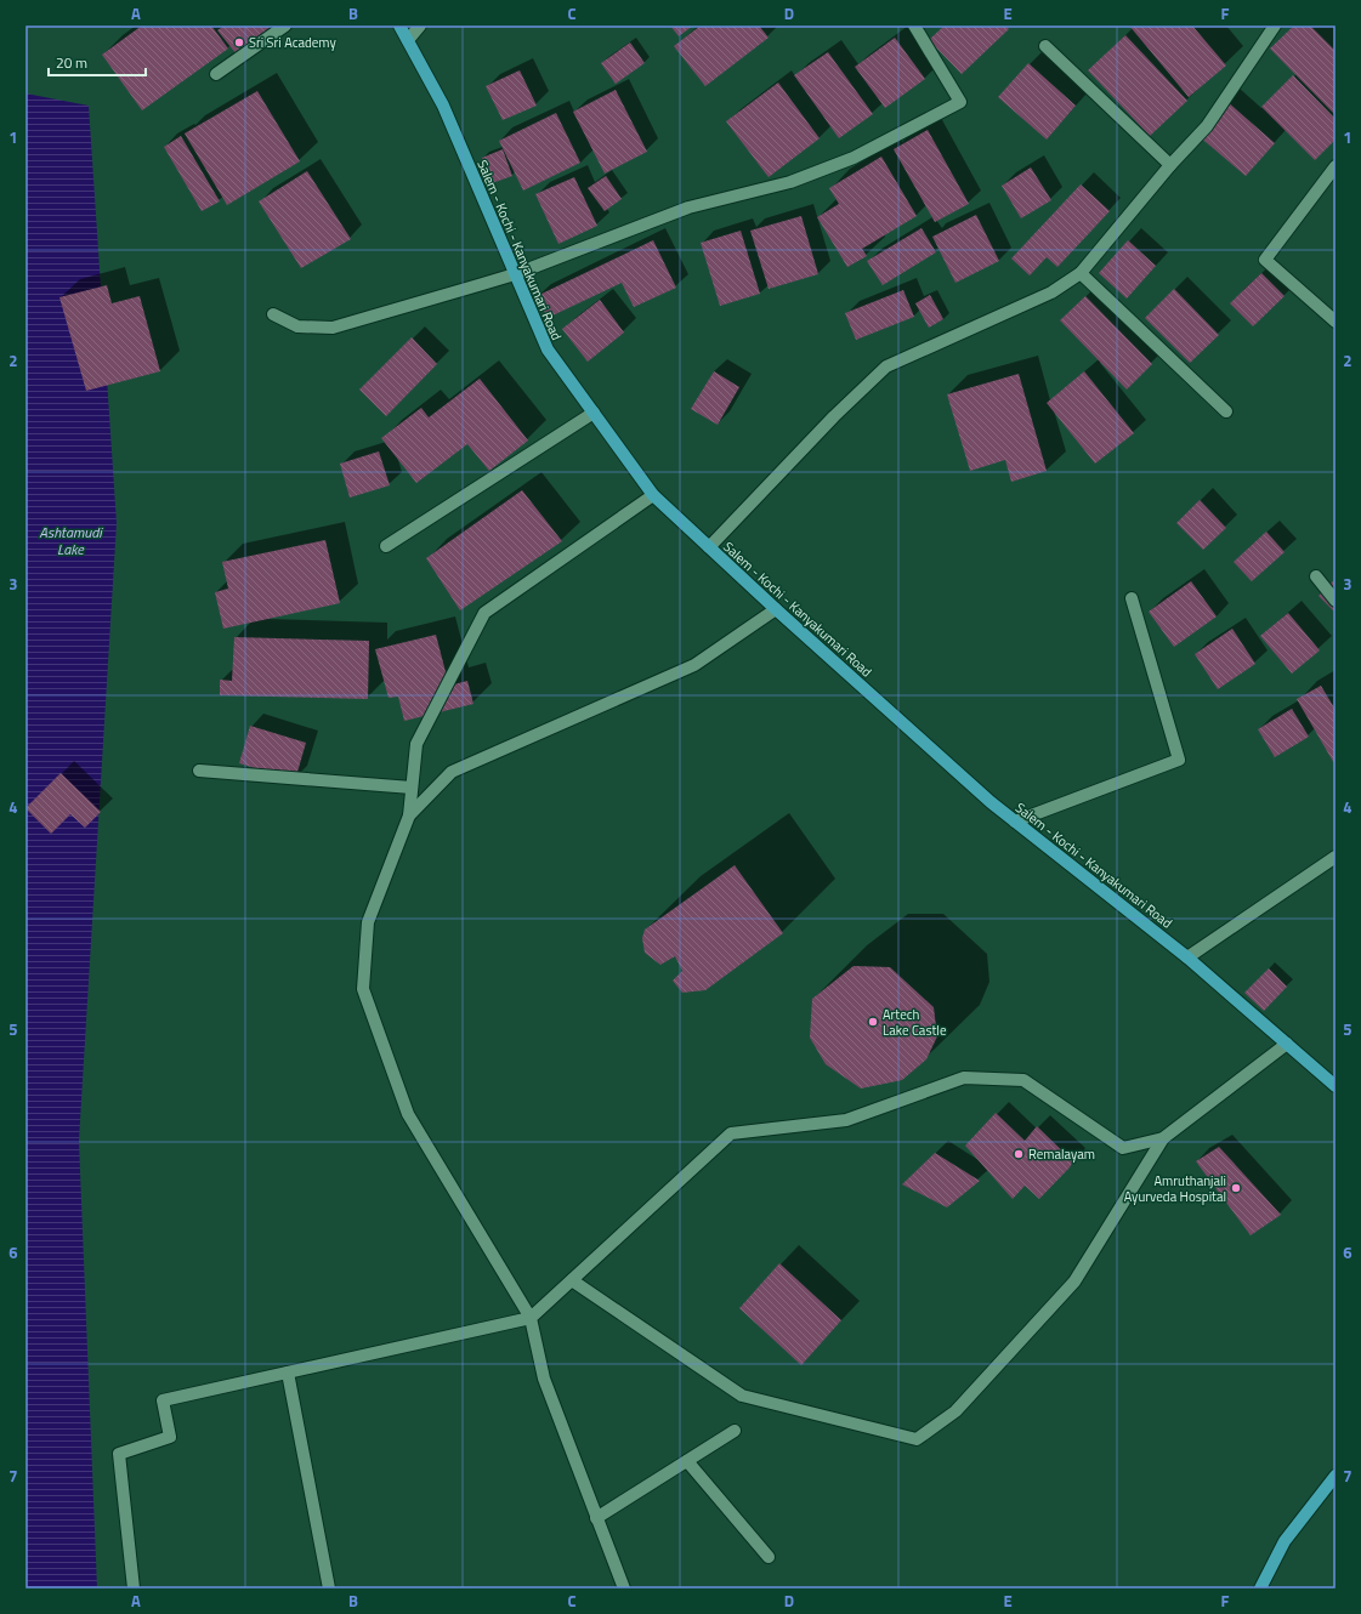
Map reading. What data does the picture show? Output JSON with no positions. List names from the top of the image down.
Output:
{
  "streets": {
    "main road": ["Salem - Kochi - Kanyakumari Road"]
  },
  "water": ["Ashtamudi Lake"],
  "places": [
    "Sri Sri Academy",
    "Artech Lake Castle",
    "Remalayam",
    "Amruthanjali Ayurveda Hospital"
  ],
  "scale_bar": "20 m",
  "grid": {
    "columns": [
      "A",
      "B",
      "C",
      "D",
      "E",
      "F"
    ],
    "rows": [
      "1",
      "2",
      "3",
      "4",
      "5",
      "6",
      "7"
    ]
  }
}
